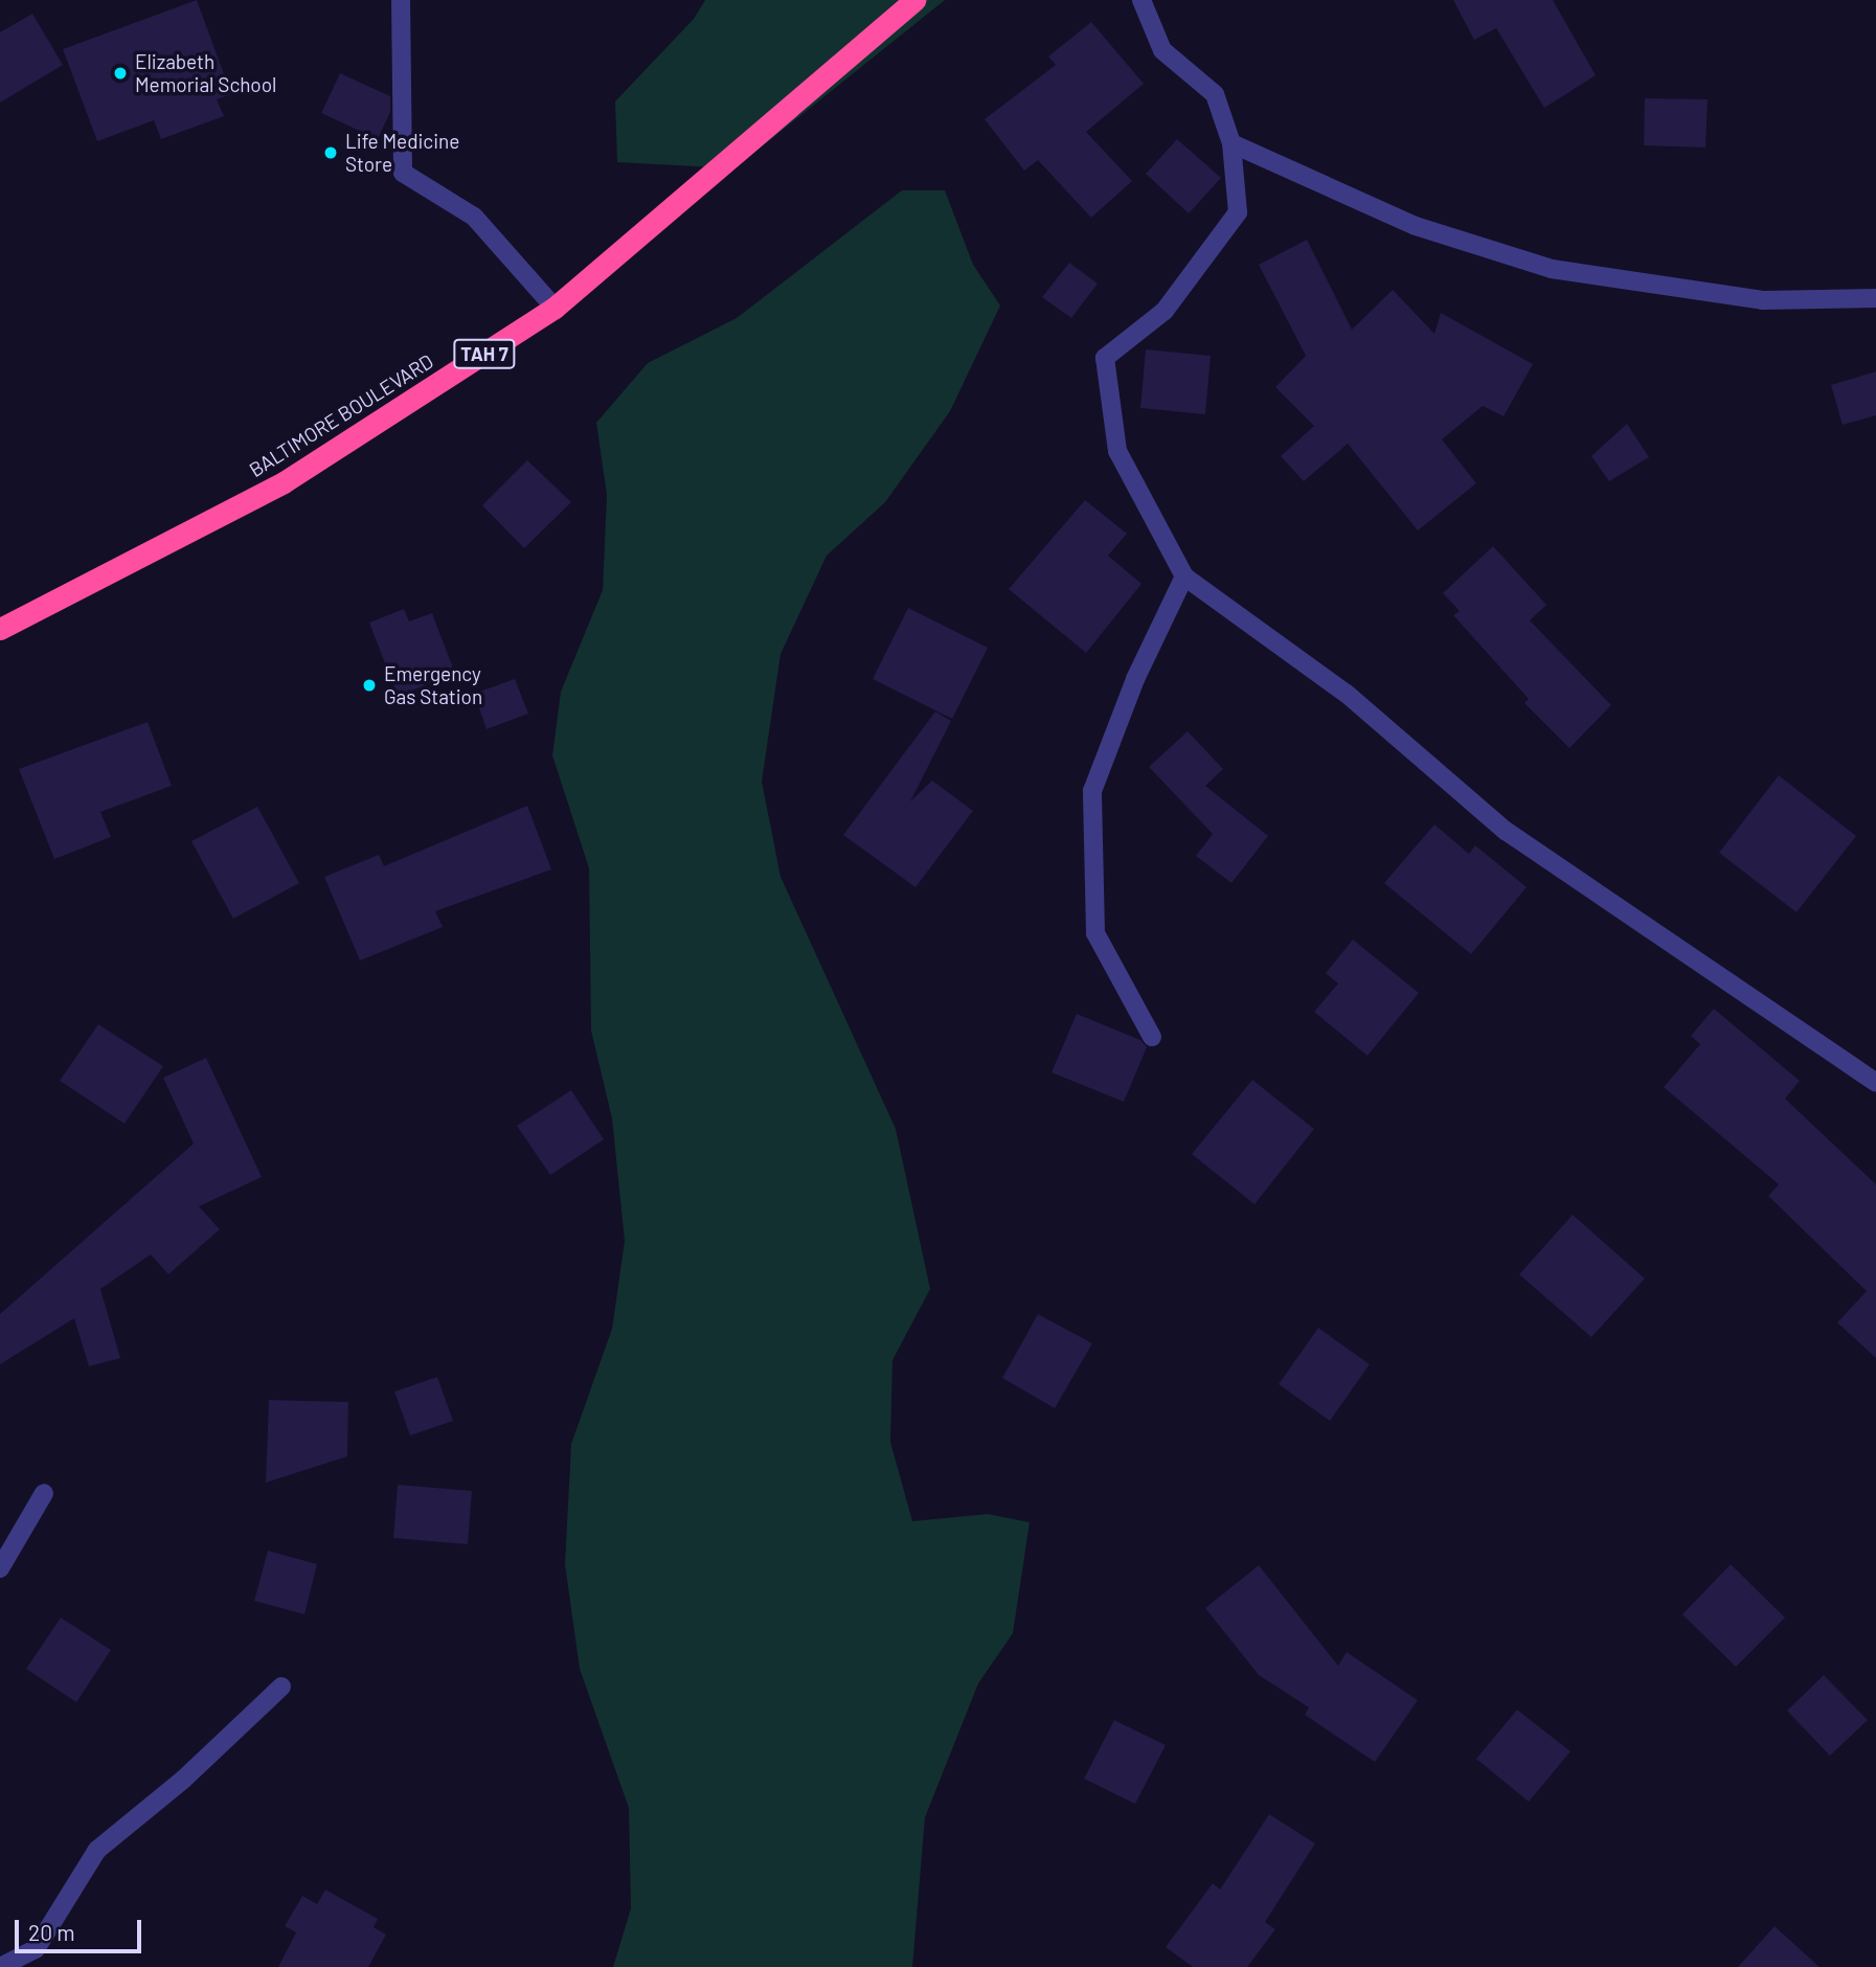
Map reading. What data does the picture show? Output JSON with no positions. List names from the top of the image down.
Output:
{
  "streets": {
    "highway": ["TAH 7", "BALTIMORE BOULEVARD"]
  },
  "places": ["Elizabeth Memorial School", "Life Medicine Store", "Emergency Gas Station"],
  "scale_bar": "20 m"
}
